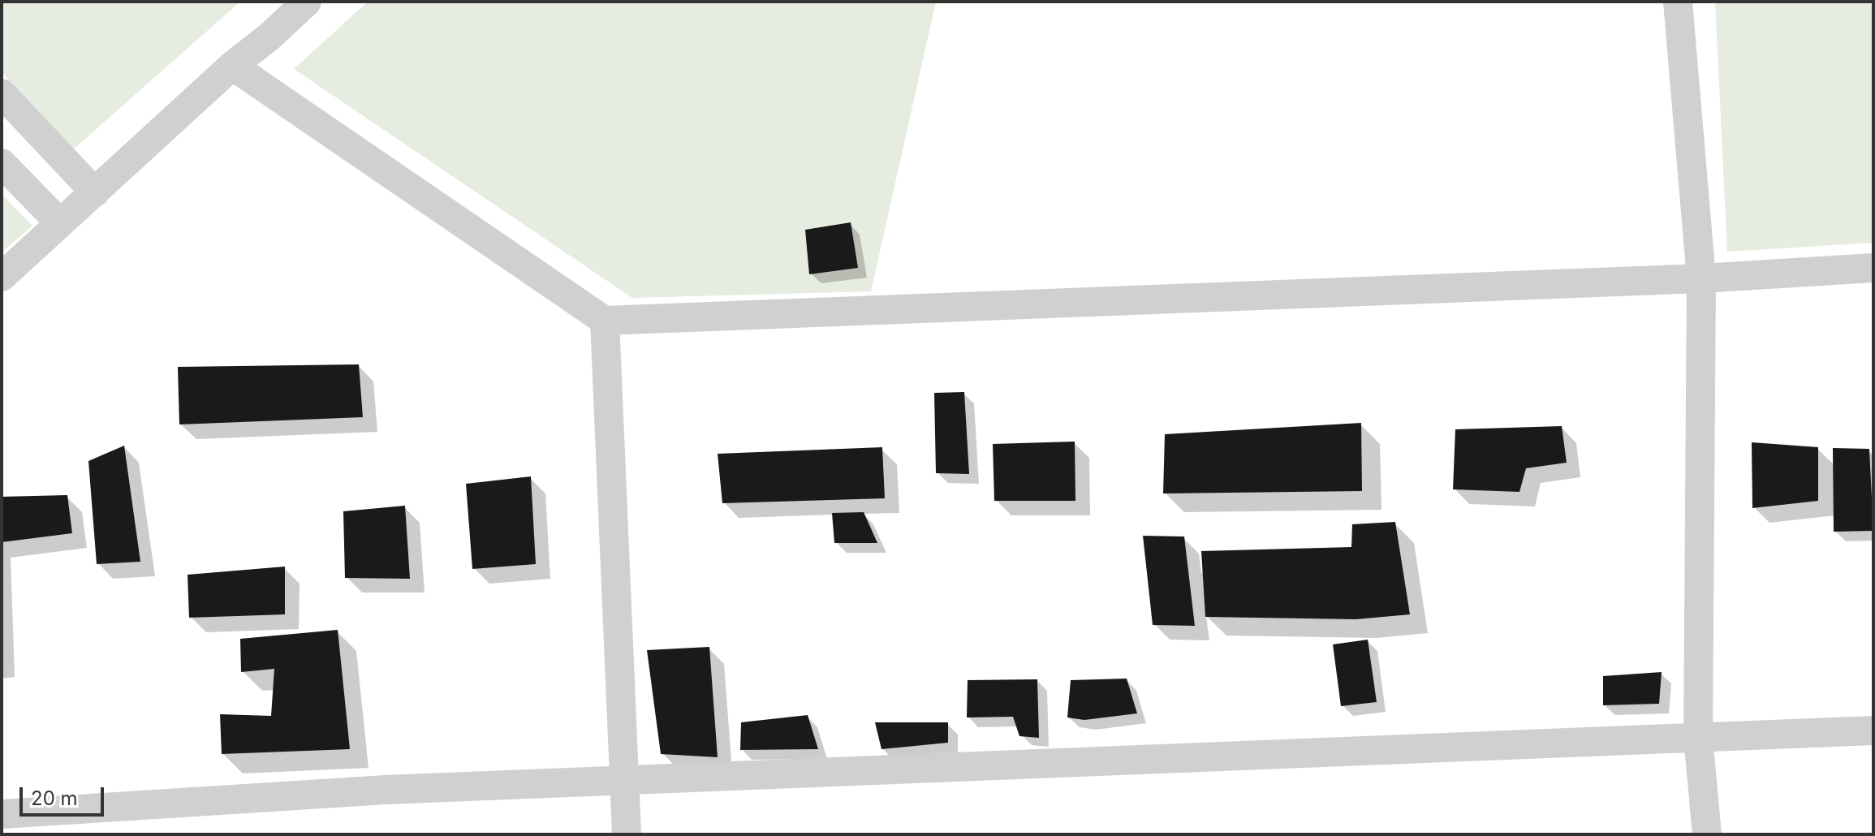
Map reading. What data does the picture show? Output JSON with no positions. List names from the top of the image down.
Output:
{
  "scale_bar": "20 m"
}
